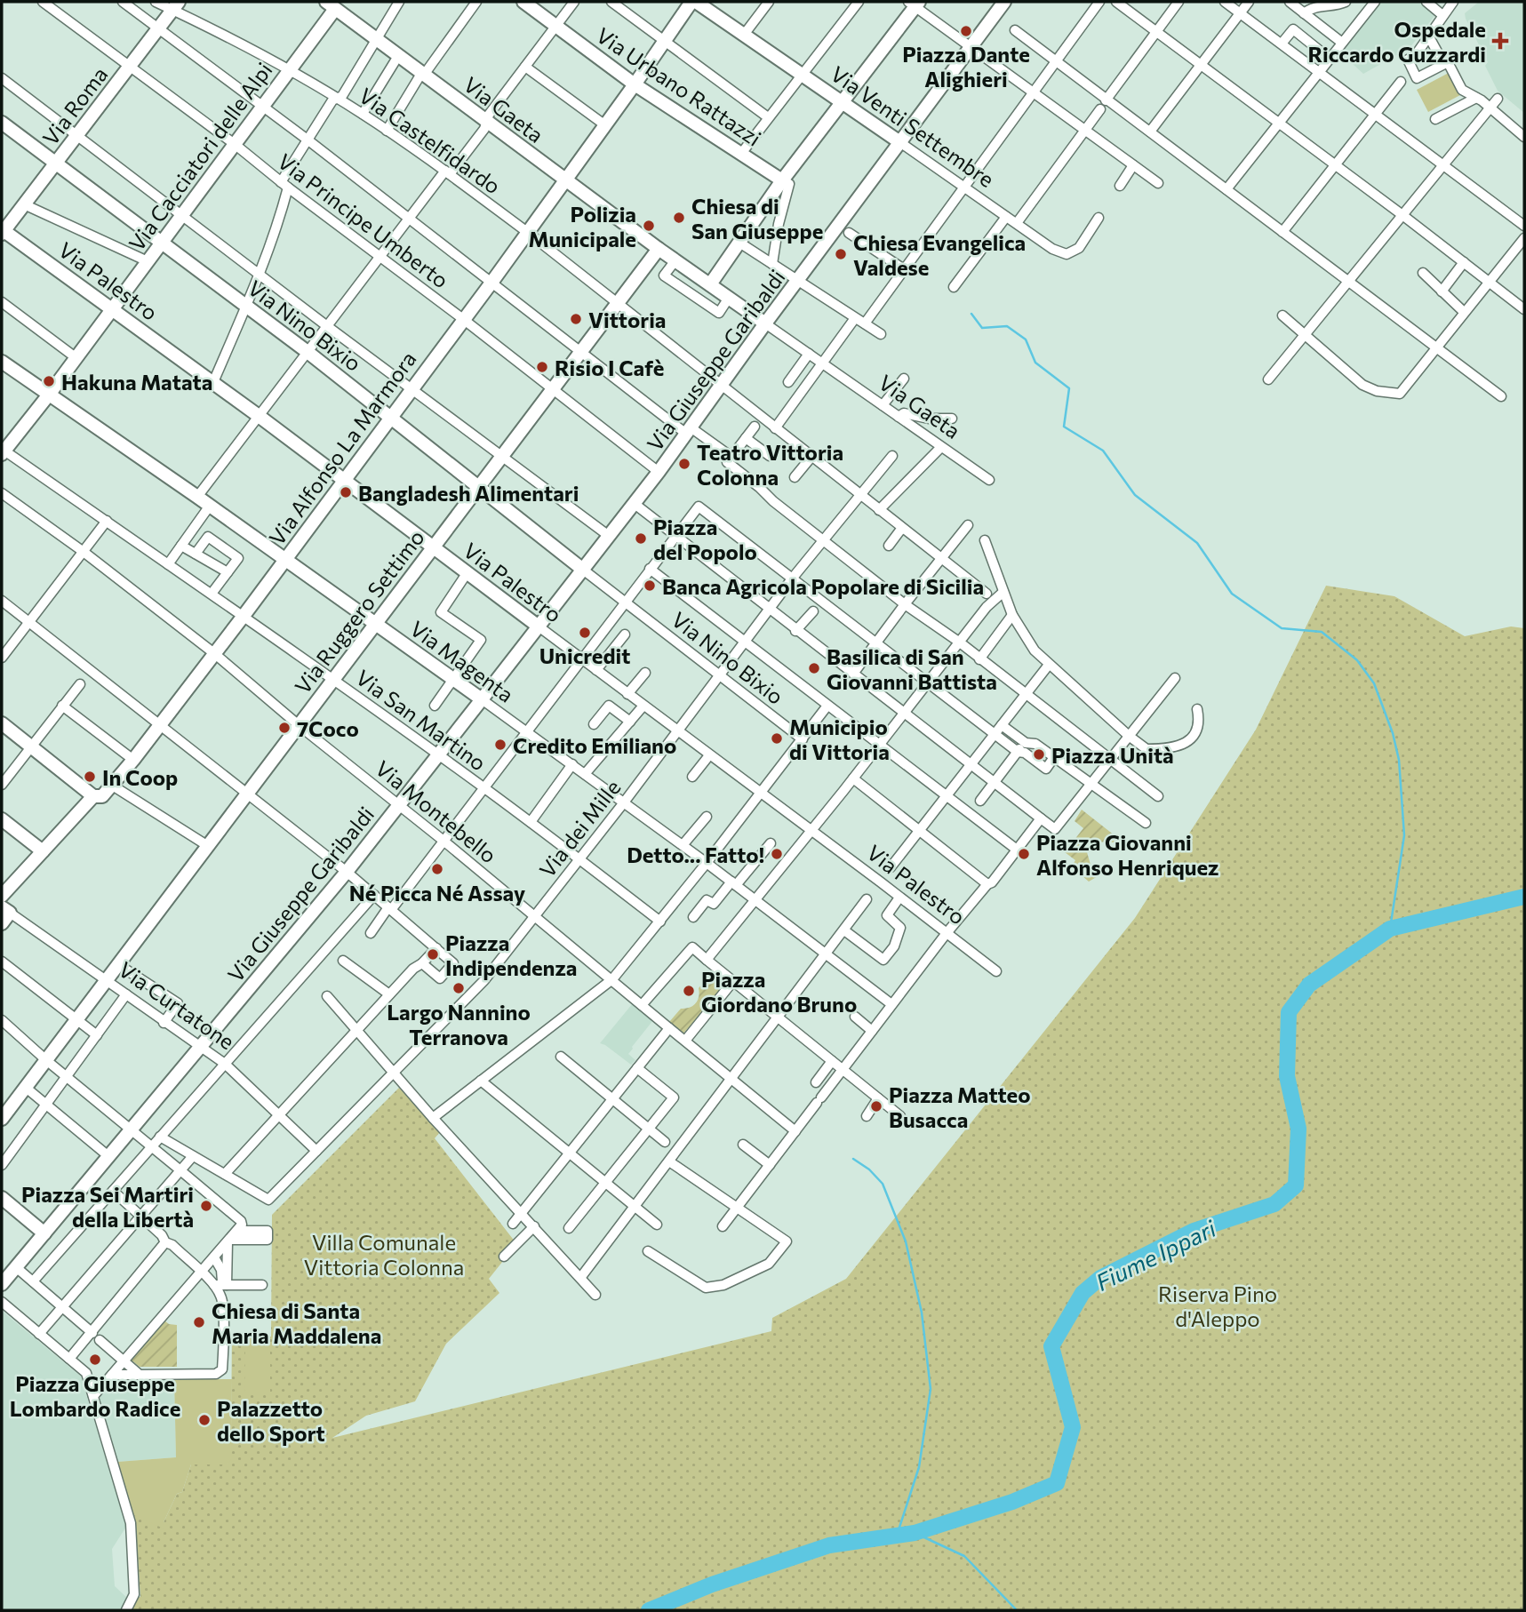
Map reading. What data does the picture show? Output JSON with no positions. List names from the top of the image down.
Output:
{
  "streets": {
    "main road": [
      "Via Urbano Rattazzi",
      "Via Roma",
      "Via Gaeta",
      "Via Venti Settembre",
      "Via Cacciatori delle Alpi",
      "Via Palestro",
      "Via Nino Bixio",
      "Via Giuseppe Garibaldi",
      "Via Alfonso La Marmora",
      "Via Ruggero Settimo",
      "Via Magenta"
    ],
    "street": [
      "Via Castelfidardo",
      "Via Principe Umberto",
      "Via San Martino",
      "Via Montebello",
      "Via dei Mille",
      "Via Curtatone"
    ]
  },
  "crossings": [
    ["Via Urbano Rattazzi", "Via Alfonso La Marmora"],
    ["Via Roma", "Via Castelfidardo"],
    ["Via Roma", "Via Principe Umberto"],
    ["Via Roma", "Via Palestro"],
    ["Via Roma", "Via Nino Bixio"],
    ["Via Gaeta", "Via Cacciatori delle Alpi"],
    ["Via Gaeta", "Via Giuseppe Garibaldi"],
    ["Via Gaeta", "Via Alfonso La Marmora"],
    ["Via Gaeta", "Via Ruggero Settimo"],
    ["Via Venti Settembre", "Via Giuseppe Garibaldi"],
    ["Via Castelfidardo", "Via Cacciatori delle Alpi"],
    ["Via Castelfidardo", "Via Giuseppe Garibaldi"],
    ["Via Castelfidardo", "Via Alfonso La Marmora"],
    ["Via Castelfidardo", "Via Ruggero Settimo"],
    ["Via Castelfidardo", "Via dei Mille"],
    ["Via Cacciatori delle Alpi", "Via Principe Umberto"],
    ["Via Cacciatori delle Alpi", "Via Palestro"],
    ["Via Cacciatori delle Alpi", "Via Nino Bixio"],
    ["Via Cacciatori delle Alpi", "Via Magenta"],
    ["Via Cacciatori delle Alpi", "Via San Martino"],
    ["Via Principe Umberto", "Via Giuseppe Garibaldi"],
    ["Via Principe Umberto", "Via Alfonso La Marmora"],
    ["Via Principe Umberto", "Via Ruggero Settimo"],
    ["Via Palestro", "Via Giuseppe Garibaldi"],
    ["Via Palestro", "Via Alfonso La Marmora"],
    ["Via Palestro", "Via Ruggero Settimo"],
    ["Via Palestro", "Via dei Mille"],
    ["Via Nino Bixio", "Via Giuseppe Garibaldi"],
    ["Via Nino Bixio", "Via Alfonso La Marmora"],
    ["Via Nino Bixio", "Via Ruggero Settimo"],
    ["Via Nino Bixio", "Via dei Mille"],
    ["Via Giuseppe Garibaldi", "Via Magenta"],
    ["Via Giuseppe Garibaldi", "Via San Martino"],
    ["Via Giuseppe Garibaldi", "Via Montebello"],
    ["Via Giuseppe Garibaldi", "Via Curtatone"],
    ["Via Alfonso La Marmora", "Via Magenta"],
    ["Via Alfonso La Marmora", "Via San Martino"],
    ["Via Alfonso La Marmora", "Via Montebello"],
    ["Via Ruggero Settimo", "Via Magenta"],
    ["Via Ruggero Settimo", "Via San Martino"],
    ["Via Ruggero Settimo", "Via Montebello"],
    ["Via Ruggero Settimo", "Via Curtatone"],
    ["Via Magenta", "Via dei Mille"],
    ["Via San Martino", "Via dei Mille"],
    ["Via Montebello", "Via dei Mille"],
    ["Via dei Mille", "Via Curtatone"]
  ],
  "water": ["Fiume Ippari"],
  "parks": ["Villa Comunale Vittoria Colonna", "Riserva Pino d'Aleppo"],
  "places": {
    "other": [
      "Piazza Dante Alighieri",
      "Chiesa di San Giuseppe",
      "Polizia Municipale",
      "Chiesa Evangelica Valdese",
      "Vittoria",
      "Risio I Cafè",
      "Hakuna Matata",
      "Teatro Vittoria Colonna",
      "Bangladesh Alimentari",
      "Piazza del Popolo",
      "Banca Agricola Popolare di Sicilia",
      "Unicredit",
      "Basilica di San Giovanni Battista",
      "7Coco",
      "Municipio di Vittoria",
      "Credito Emiliano",
      "Piazza Unità",
      "In Coop",
      "Detto... Fatto!",
      "Piazza Giovanni Alfonso Henriquez",
      "Né Picca Né Assay",
      "Piazza Indipendenza",
      "Largo Nannino Terranova",
      "Piazza Giordano Bruno",
      "Piazza Matteo Busacca",
      "Piazza Sei Martiri della Libertà",
      "Chiesa di Santa Maria Maddalena",
      "Piazza Giuseppe Lombardo Radice",
      "Palazzetto dello Sport"
    ],
    "health": ["Ospedale Riccardo Guzzardi"]
  }
}
